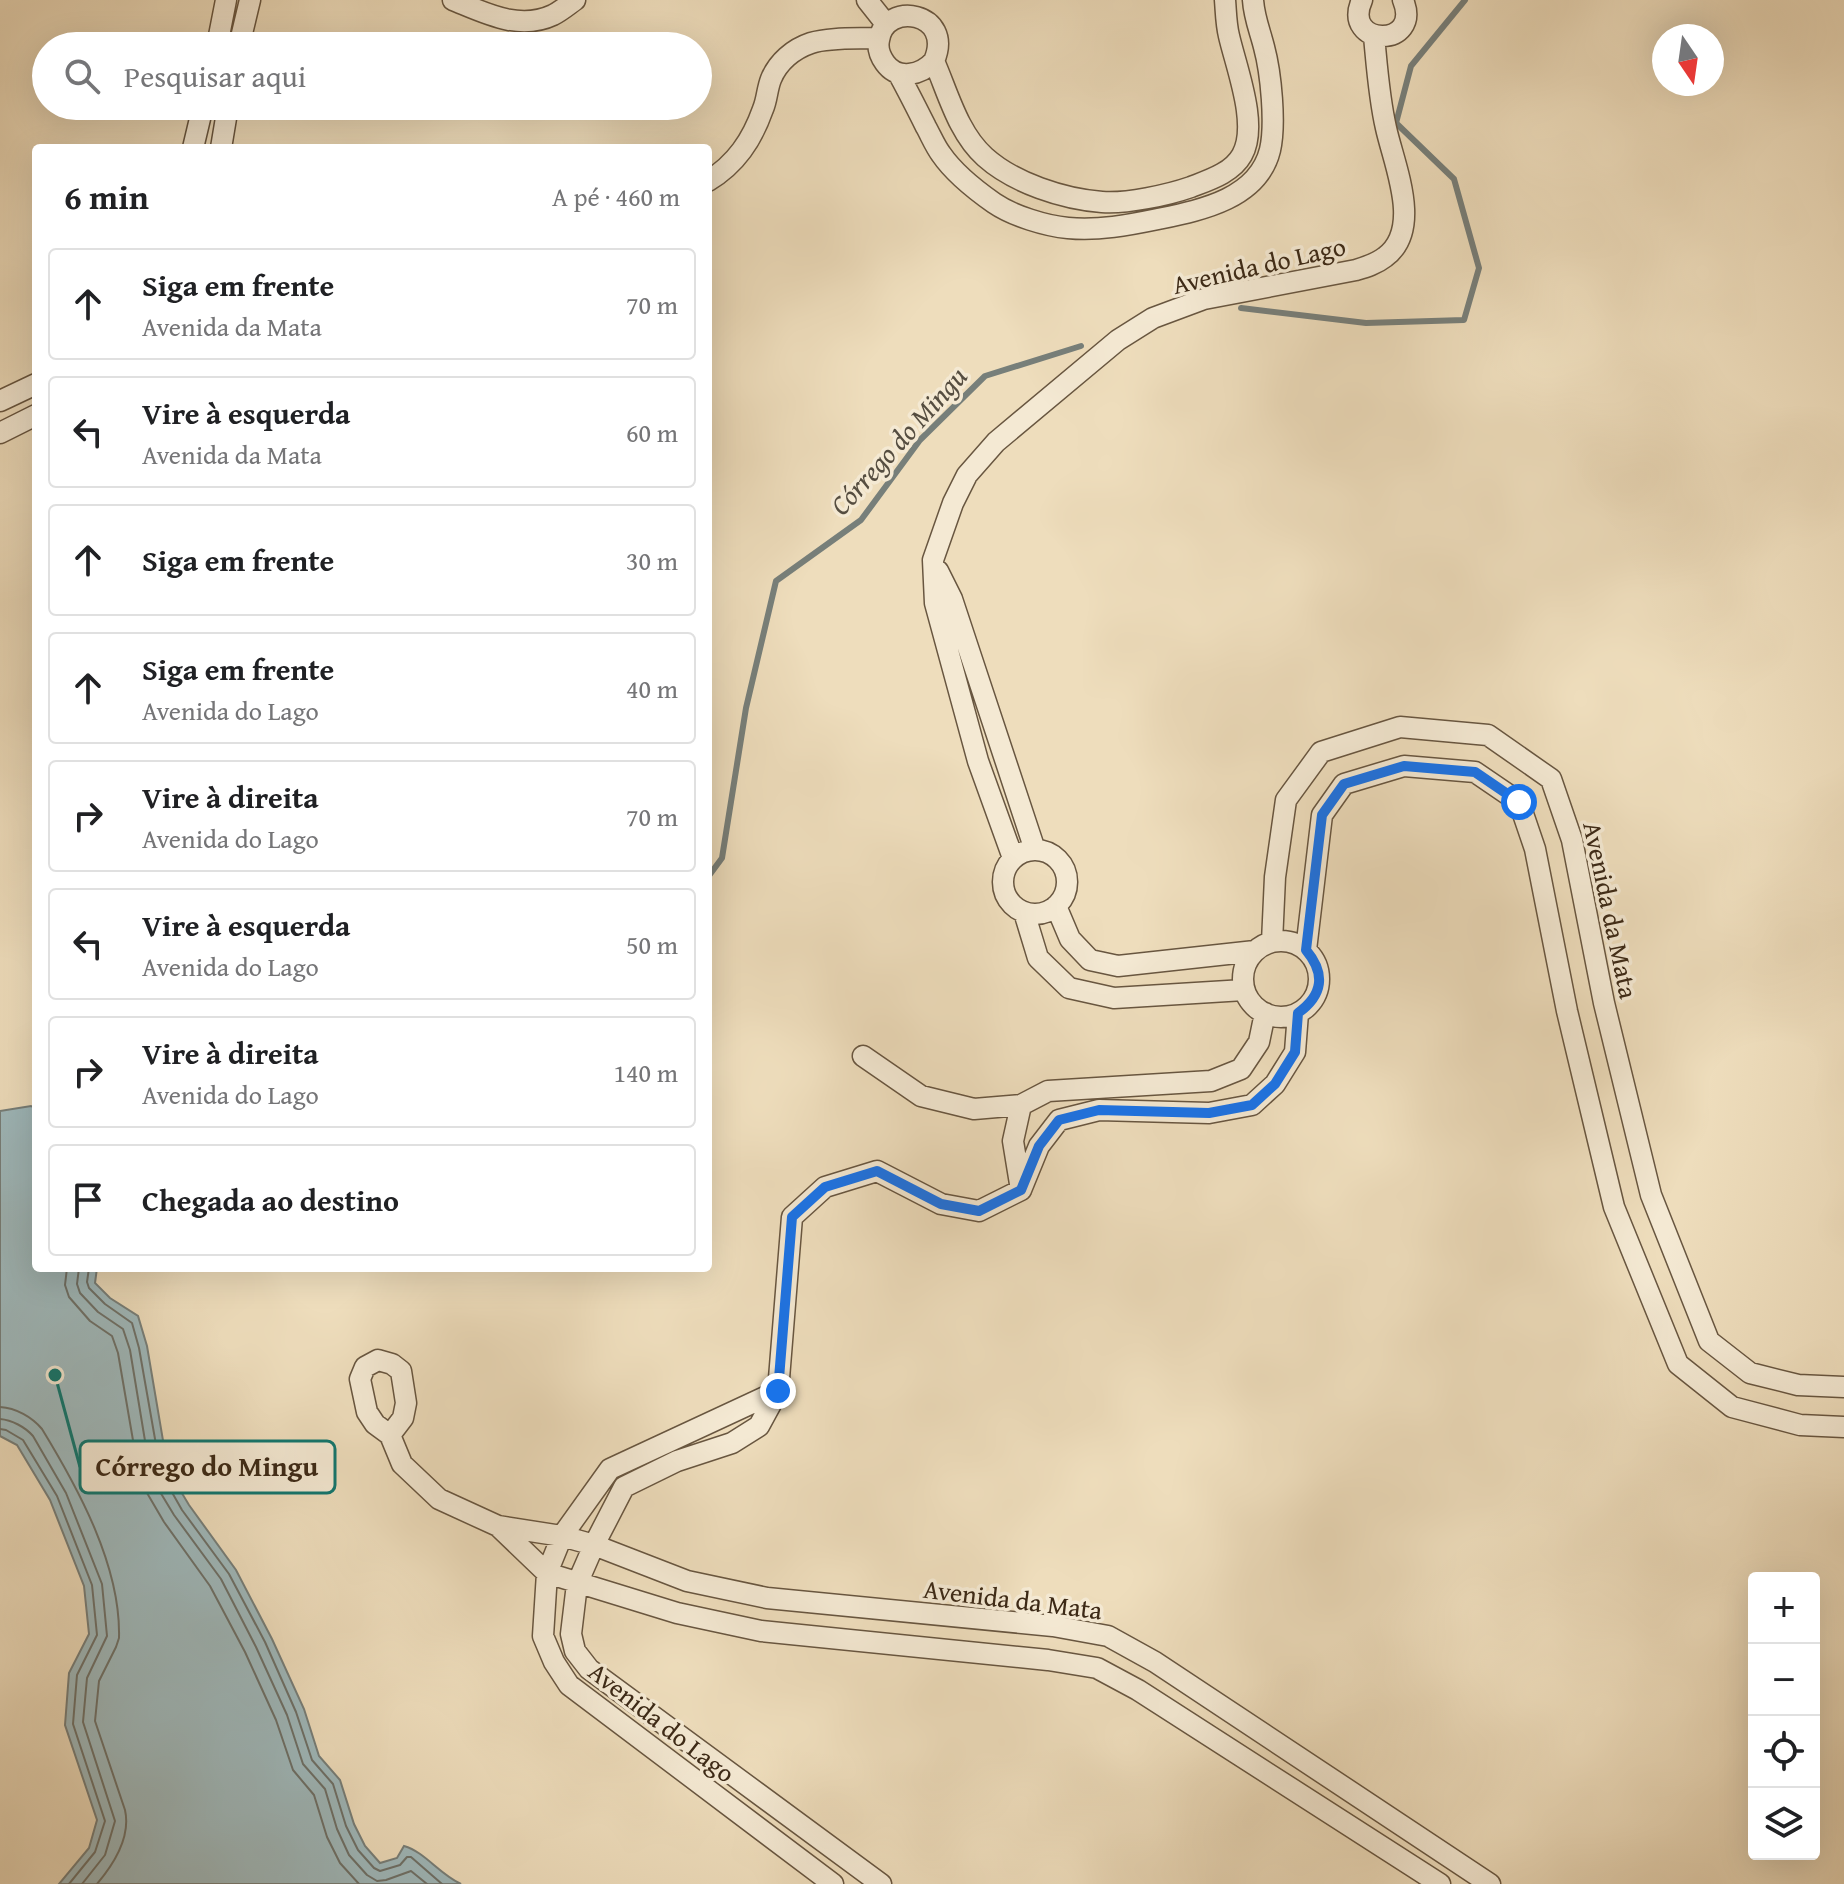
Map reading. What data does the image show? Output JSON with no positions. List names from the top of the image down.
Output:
{
  "streets": {
    "street": ["Avenida do Lago", "Avenida da Mata"]
  },
  "crossings": [
    ["Avenida do Lago", "Avenida da Mata"]
  ],
  "water": ["Córrego do Mingu"],
  "places": ["Córrego do Mingu"],
  "north": "bottom",
  "page": {
    "search": "Pesquisar aqui",
    "heading": ["6 min", "A pé · 460 m"],
    "list": [
      ["Siga em frente", "Avenida da Mata", "70 m"],
      ["Vire à esquerda", "Avenida da Mata", "60 m"],
      ["Siga em frente", "30 m"],
      ["Siga em frente", "Avenida do Lago", "40 m"],
      ["Vire à direita", "Avenida do Lago", "70 m"],
      ["Vire à esquerda", "Avenida do Lago", "50 m"],
      ["Vire à direita", "Avenida do Lago", "140 m"],
      "Chegada ao destino"
    ],
    "map_buttons": ["+", "−"]
  }
}
